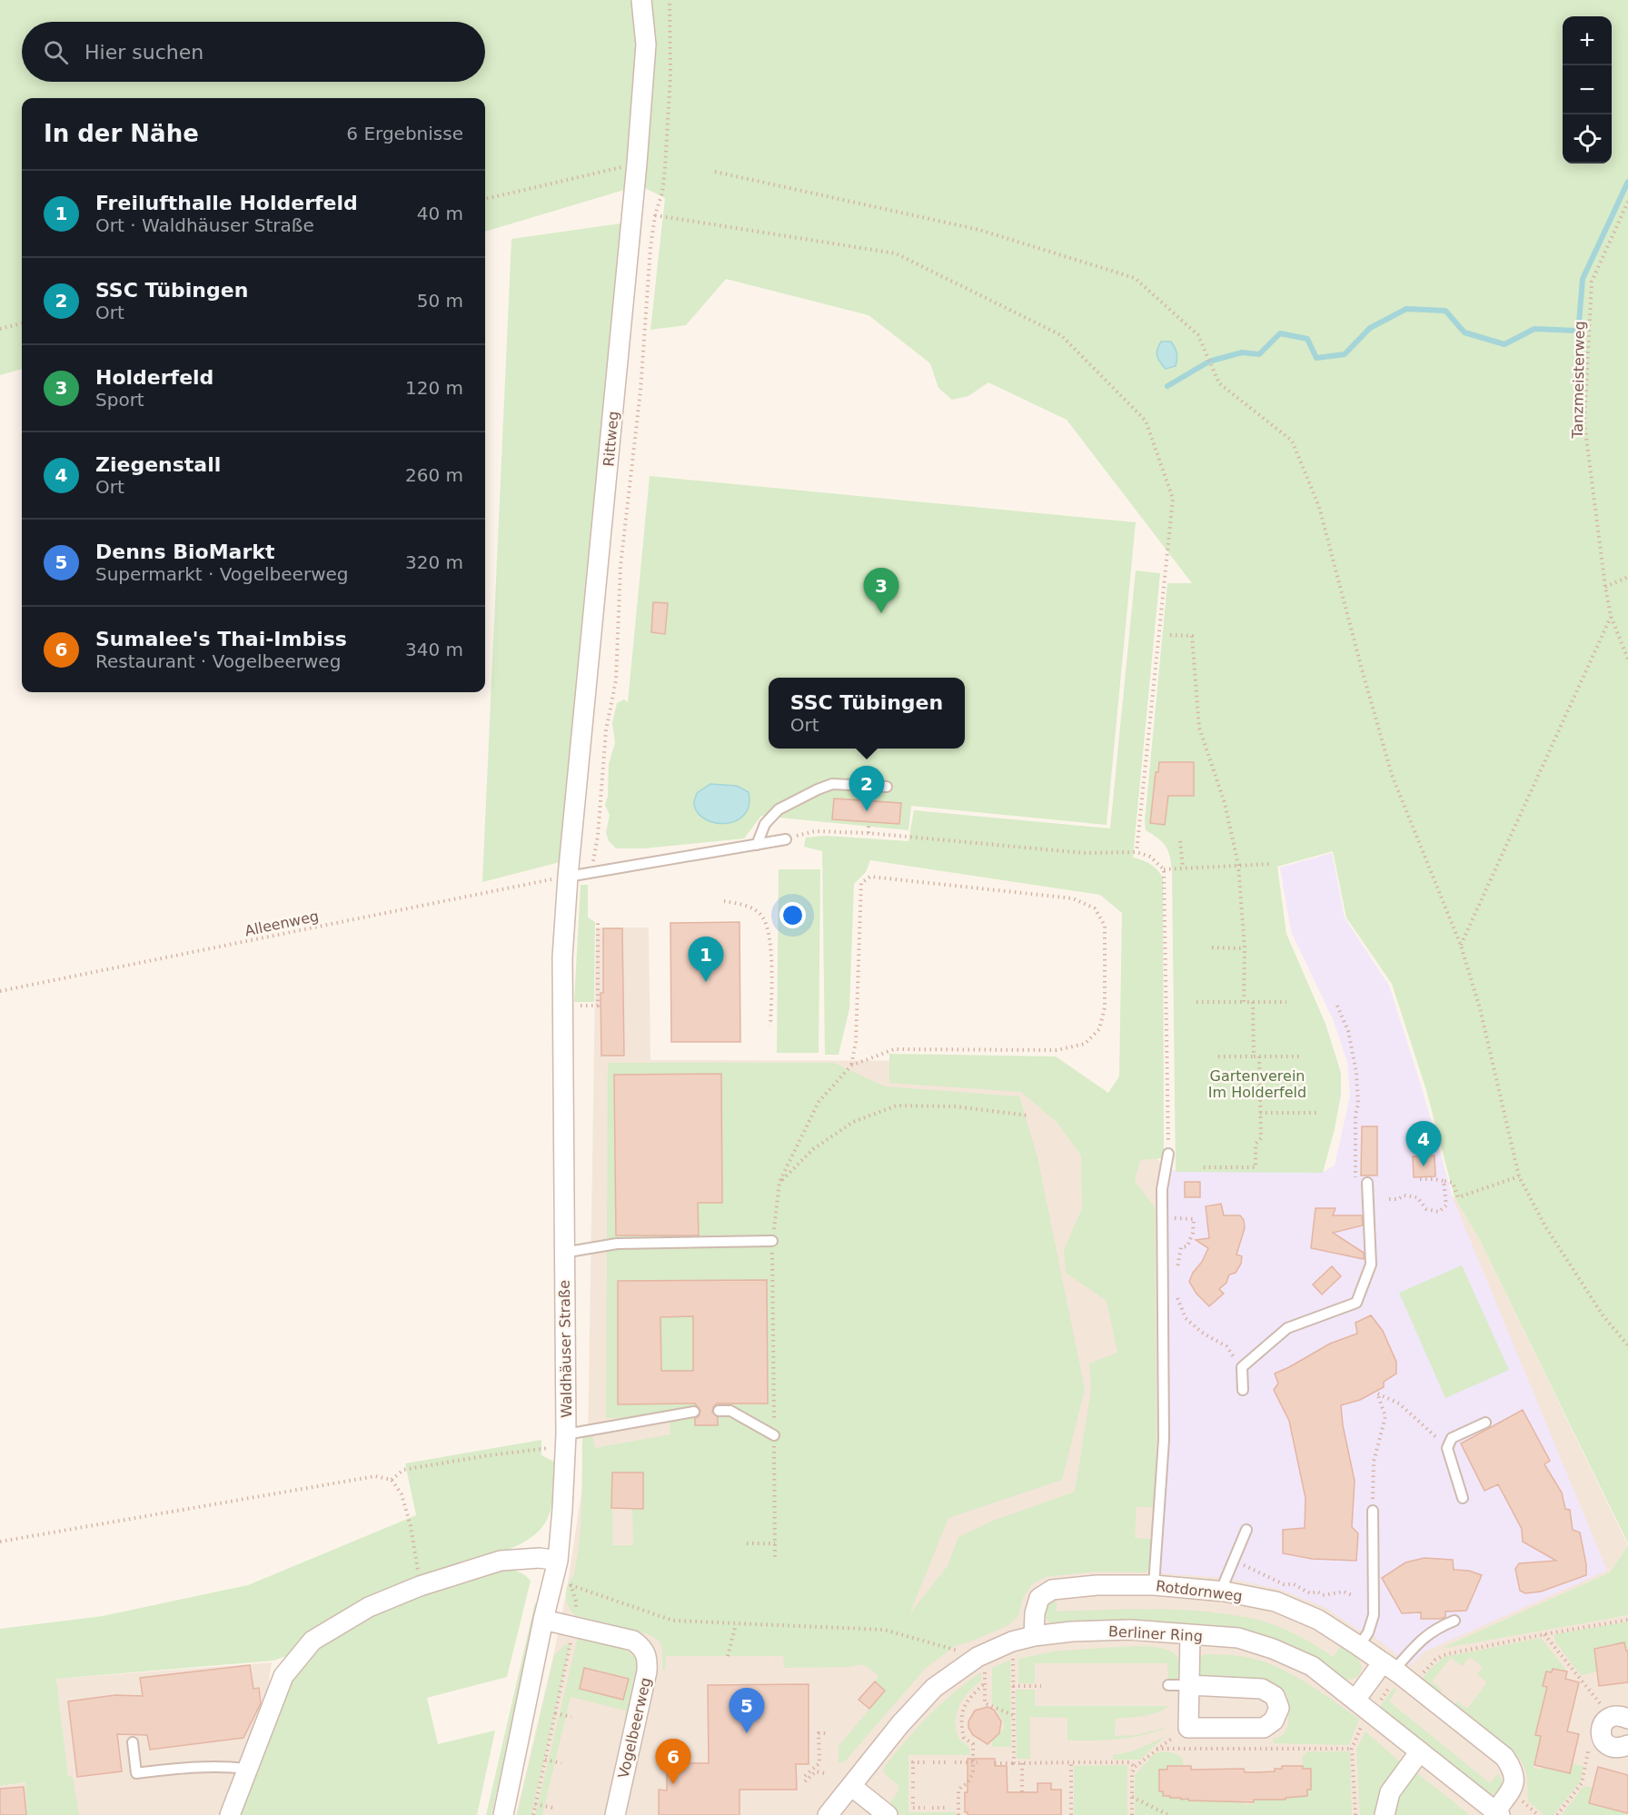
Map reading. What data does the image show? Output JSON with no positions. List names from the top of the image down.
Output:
{
  "streets": {
    "street": [
      "Rittweg",
      "Waldhäuser Straße",
      "Rotdornweg",
      "Berliner Ring",
      "Vogelbeerweg"
    ],
    "path": ["Tanzmeisterweg", "Alleenweg"]
  },
  "crossings": [
    ["Rittweg", "Alleenweg"],
    ["Rittweg", "Waldhäuser Straße"],
    ["Alleenweg", "Waldhäuser Straße"],
    ["Waldhäuser Straße", "Vogelbeerweg"],
    ["Rotdornweg", "Berliner Ring"]
  ],
  "parks": ["Gartenverein Im Holderfeld"],
  "page": {
    "map_buttons": ["+", "−"],
    "search": "Hier suchen",
    "heading": ["In der Nähe", "6 Ergebnisse"],
    "list": [
      {
        "mark": "1",
        "name": "Freilufthalle Holderfeld",
        "note": "Ort · Waldhäuser Straße",
        "value": "40 m"
      },
      {
        "mark": "2",
        "name": "SSC Tübingen",
        "note": "Ort",
        "value": "50 m"
      },
      {
        "mark": "3",
        "name": "Holderfeld",
        "note": "Sport",
        "value": "120 m"
      },
      {
        "mark": "4",
        "name": "Ziegenstall",
        "note": "Ort",
        "value": "260 m"
      },
      {
        "mark": "5",
        "name": "Denns BioMarkt",
        "note": "Supermarkt · Vogelbeerweg",
        "value": "320 m"
      },
      {
        "mark": "6",
        "name": "Sumalee's Thai-Imbiss",
        "note": "Restaurant · Vogelbeerweg",
        "value": "340 m"
      }
    ],
    "pins": [
      "3",
      "2",
      "1",
      "4",
      "5",
      "6"
    ],
    "popup": ["SSC Tübingen", "Ort"]
  }
}
